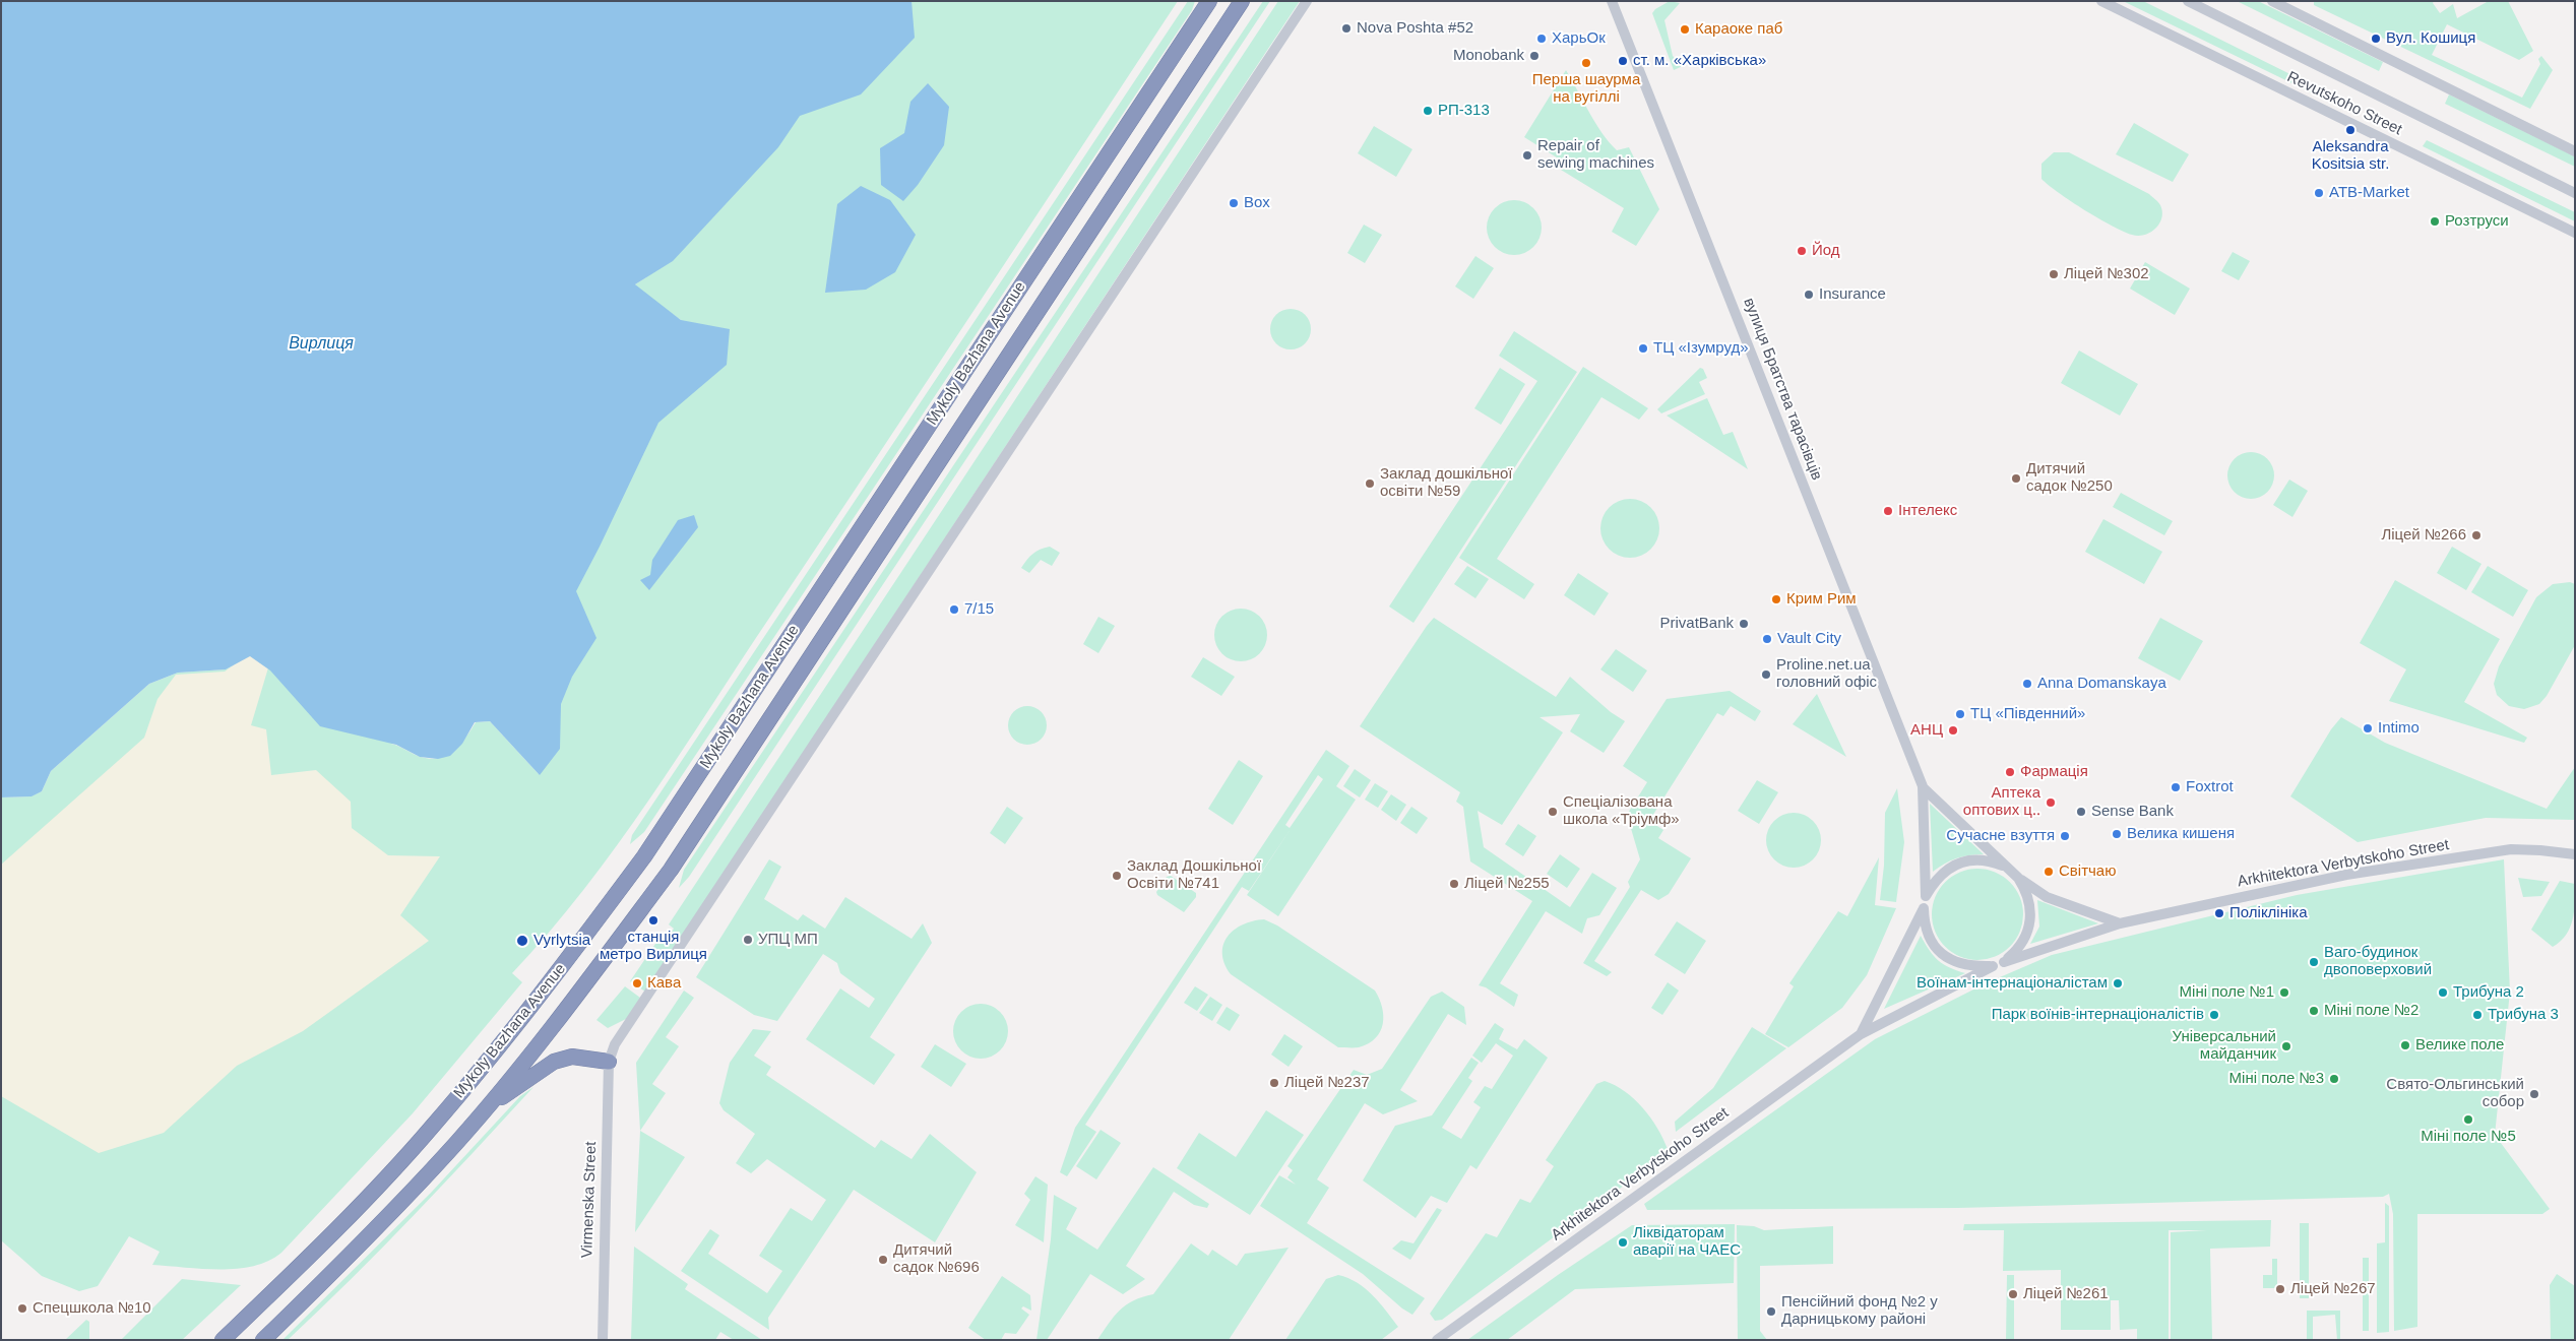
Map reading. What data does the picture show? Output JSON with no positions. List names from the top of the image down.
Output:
{
  "streets": {
    "highway": ["Mykoly Bazhana Avenue"],
    "street": [
      "Revutskoho Street",
      "вулиця Братства тарасівців",
      "Arkhitektora Verbytskoho Street",
      "Virmenska Street"
    ]
  },
  "crossings": [
    ["вулиця Братства тарасівців", "Arkhitektora Verbytskoho Street"]
  ],
  "water": ["Вирлиця"],
  "places": [
    "Nova Poshta #52",
    "Караоке паб",
    "ХарьОк",
    "Вул. Кошиця",
    "Monobank",
    "ст. м. «Харківська»",
    "Перша шаурма на вугіллі",
    "РП-313",
    "Aleksandra Kositsia str.",
    "Repair of sewing machines",
    "ATB-Market",
    "Box",
    "Розтруси",
    "Йод",
    "Ліцей №302",
    "Insurance",
    "ТЦ «Ізумруд»",
    "Дитячий садок №250",
    "Заклад дошкільної освіти №59",
    "Інтелекс",
    "Ліцей №266",
    "Крим Рим",
    "7/15",
    "PrivatBank",
    "Vault City",
    "Proline.net.ua головний офіс",
    "Anna Domanskaya",
    "ТЦ «Південний»",
    "Intimo",
    "АНЦ",
    "Фармація",
    "Foxtrot",
    "Аптека оптових ц‥",
    "Спеціалізована школа «Тріумф»",
    "Sense Bank",
    "Велика кишеня",
    "Сучасне взуття",
    "Світчаю",
    "Заклад Дошкільної Освіти №741",
    "Ліцей №255",
    "Поліклініка",
    "станція метро Вирлиця",
    "УПЦ МП",
    "Vyrlytsia",
    "Ваго-будинок двоповерховий",
    "Кава",
    "Воїнам-інтернаціоналістам",
    "Міні поле №1",
    "Трибуна 2",
    "Міні поле №2",
    "Парк воїнів-інтернаціоналістів",
    "Трибуна 3",
    "Велике поле",
    "Універсальний майданчик",
    "Міні поле №3",
    "Ліцей №237",
    "Свято-Ольгинський собор",
    "Міні поле №5",
    "Ліквідаторам аварії на ЧАЕС",
    "Дитячий садок №696",
    "Ліцей №267",
    "Ліцей №261",
    "Спецшкола №10",
    "Пенсійний фонд №2 у Дарницькому районі"
  ]
}
